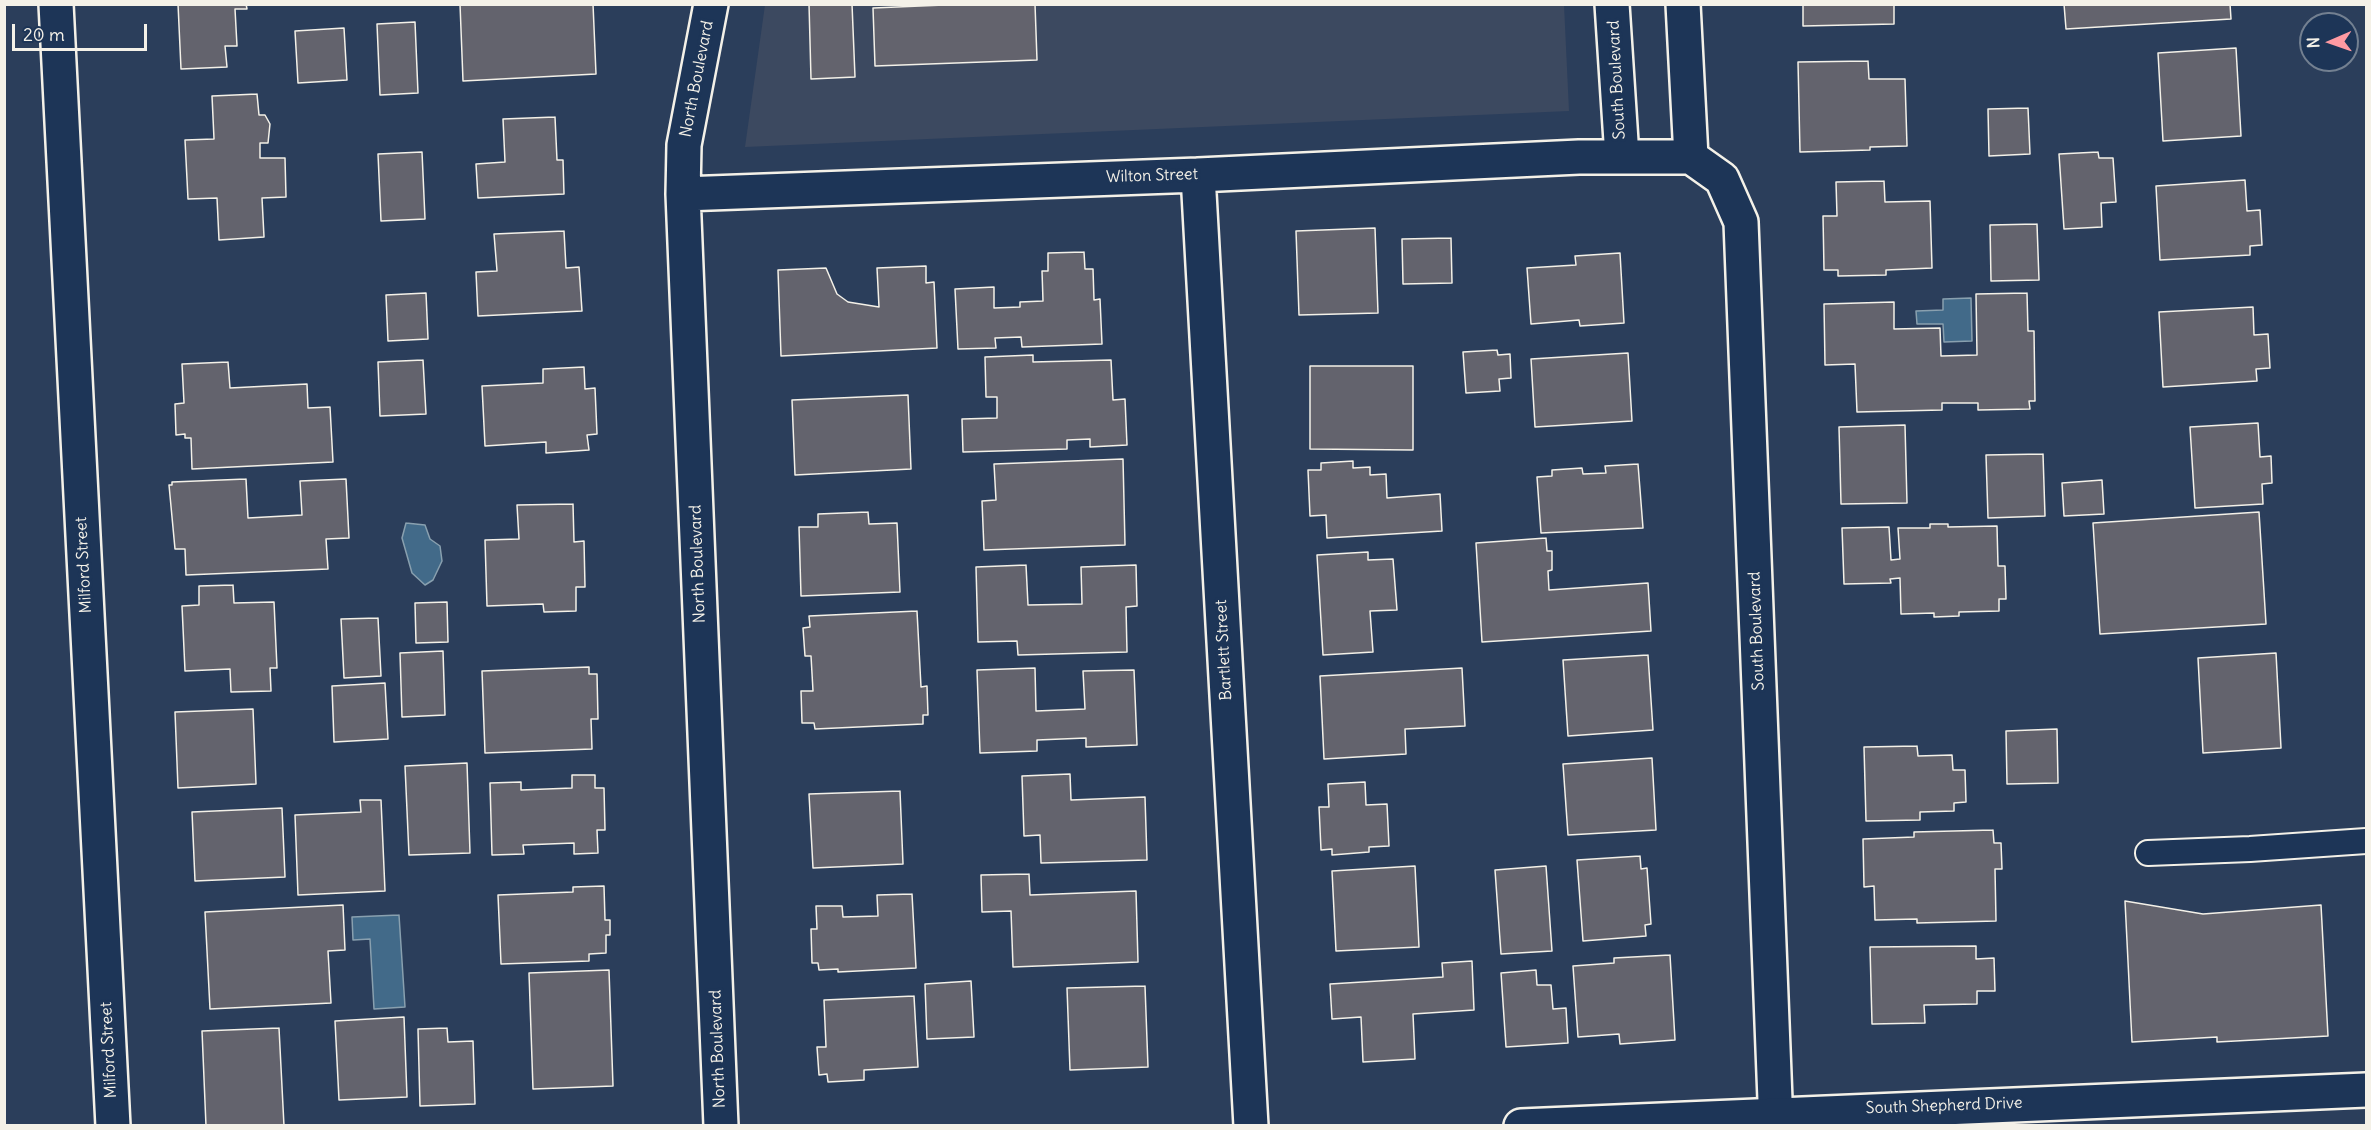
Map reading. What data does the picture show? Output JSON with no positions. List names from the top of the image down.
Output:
{
  "streets": {
    "street": [
      "North Boulevard",
      "South Boulevard",
      "Wilton Street",
      "Milford Street",
      "Bartlett Street",
      "South Shepherd Drive"
    ]
  },
  "crossings": [
    ["North Boulevard", "Wilton Street"],
    ["South Boulevard", "Wilton Street"],
    ["South Boulevard", "South Shepherd Drive"],
    ["Wilton Street", "Bartlett Street"]
  ],
  "scale_bar": "20 m",
  "north": "left"
}
